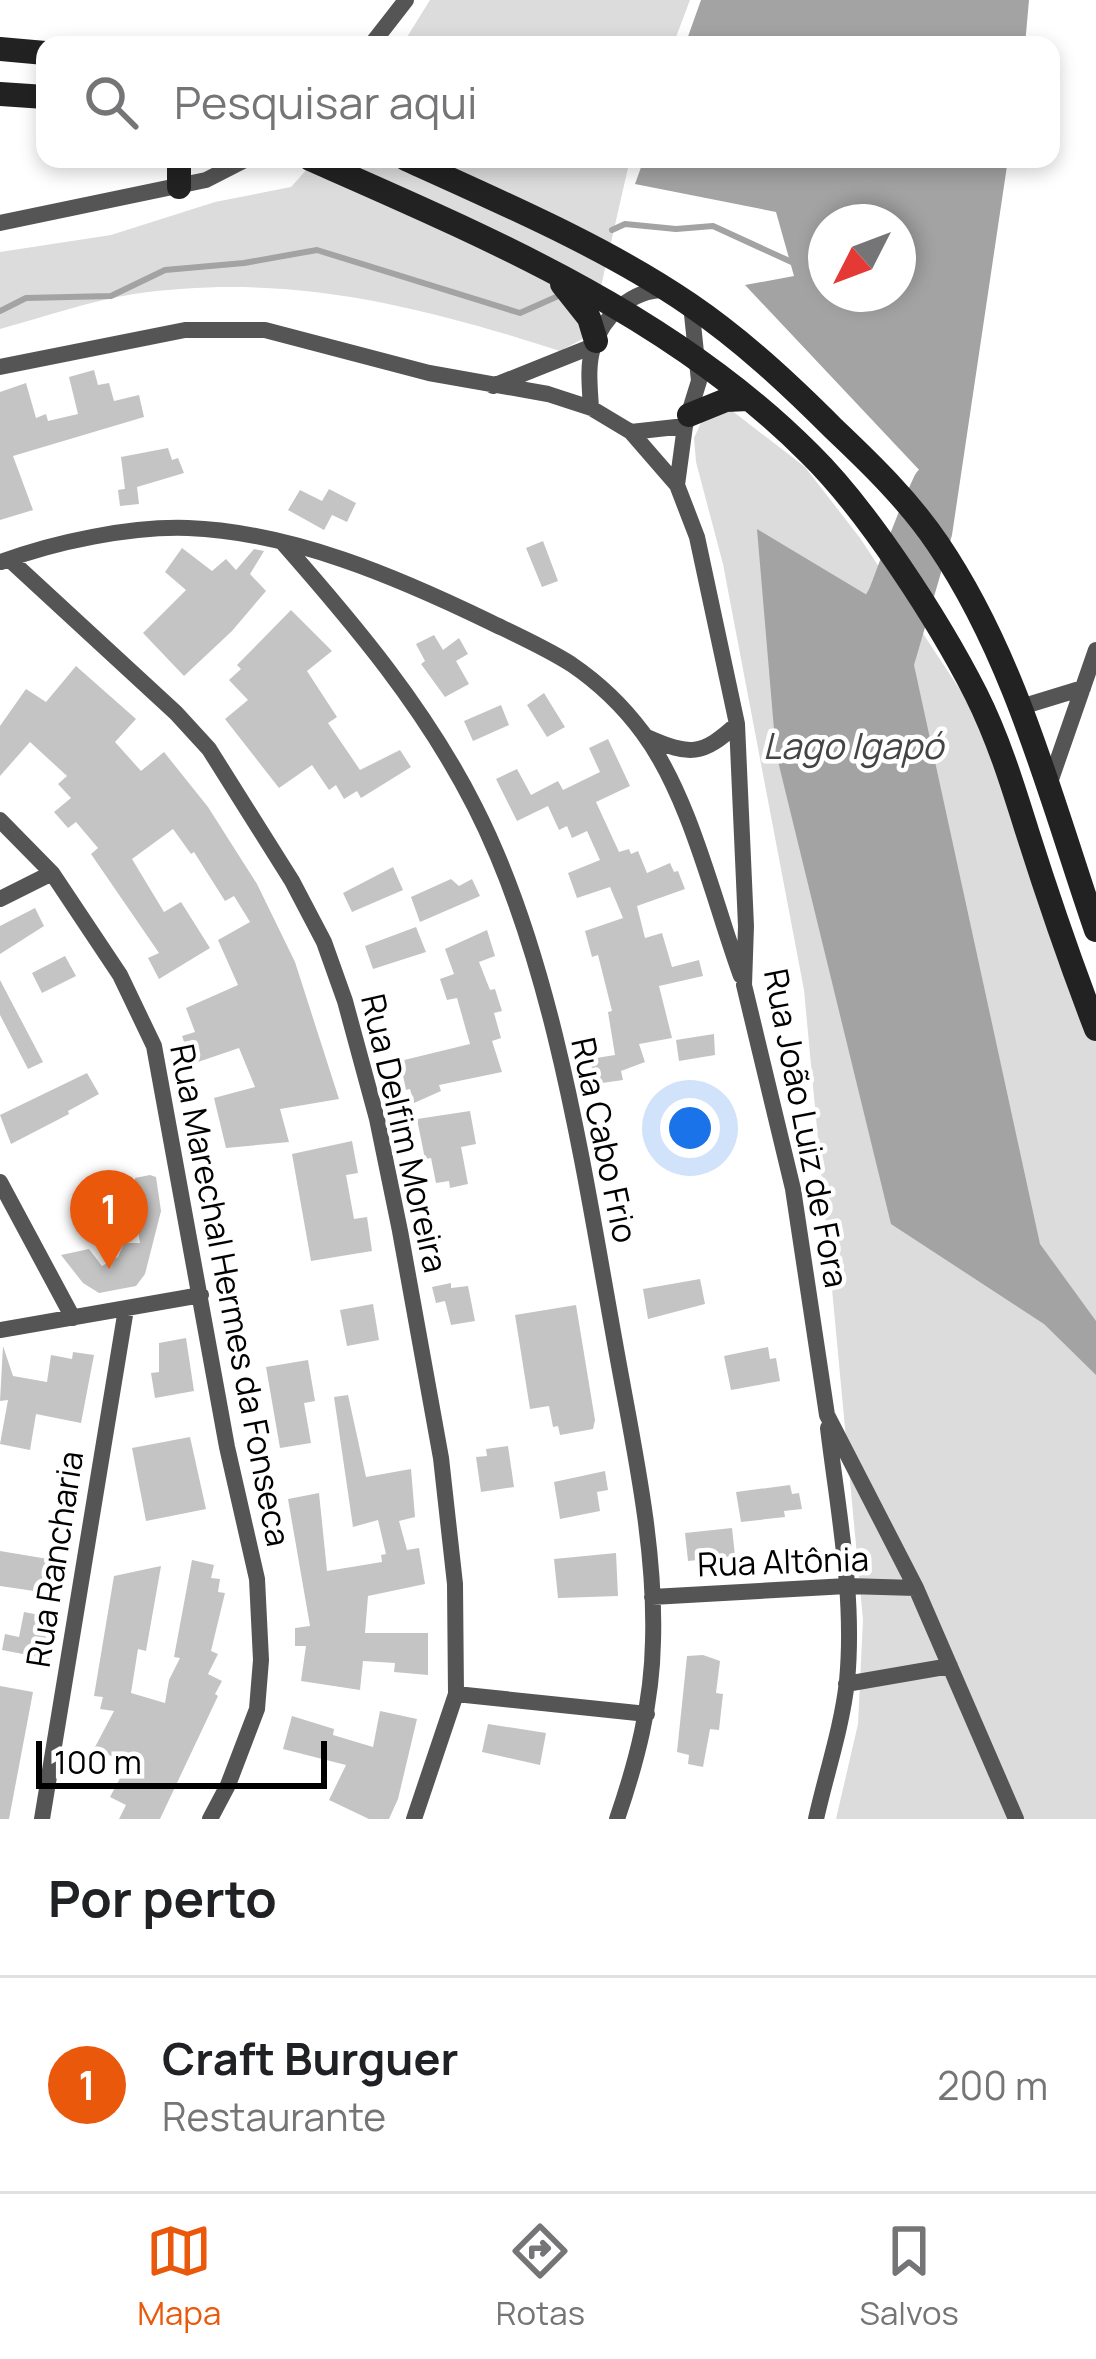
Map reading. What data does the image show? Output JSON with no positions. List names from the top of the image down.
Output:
{
  "streets": {
    "street": [
      "Rua João Luiz de Fora",
      "Rua Delfim Moreira",
      "Rua Cabo Frio",
      "Rua Marechal Hermes da Fonseca",
      "Rua Rancharia",
      "Rua Altônia"
    ]
  },
  "crossings": [
    ["Rua João Luiz de Fora", "Rua Altônia"],
    ["Rua Cabo Frio", "Rua Altônia"]
  ],
  "water": ["Lago Igapó"],
  "scale_bar": "100 m",
  "north": "bottom left",
  "page": {
    "search": "Pesquisar aqui",
    "pins": "1",
    "scale": "100 m",
    "heading": "Por perto",
    "list": [
      {
        "mark": "1",
        "name": "Craft Burguer",
        "note": "Restaurante",
        "value": "200 m"
      }
    ],
    "nav": ["Mapa", "Rotas", "Salvos"]
  }
}
